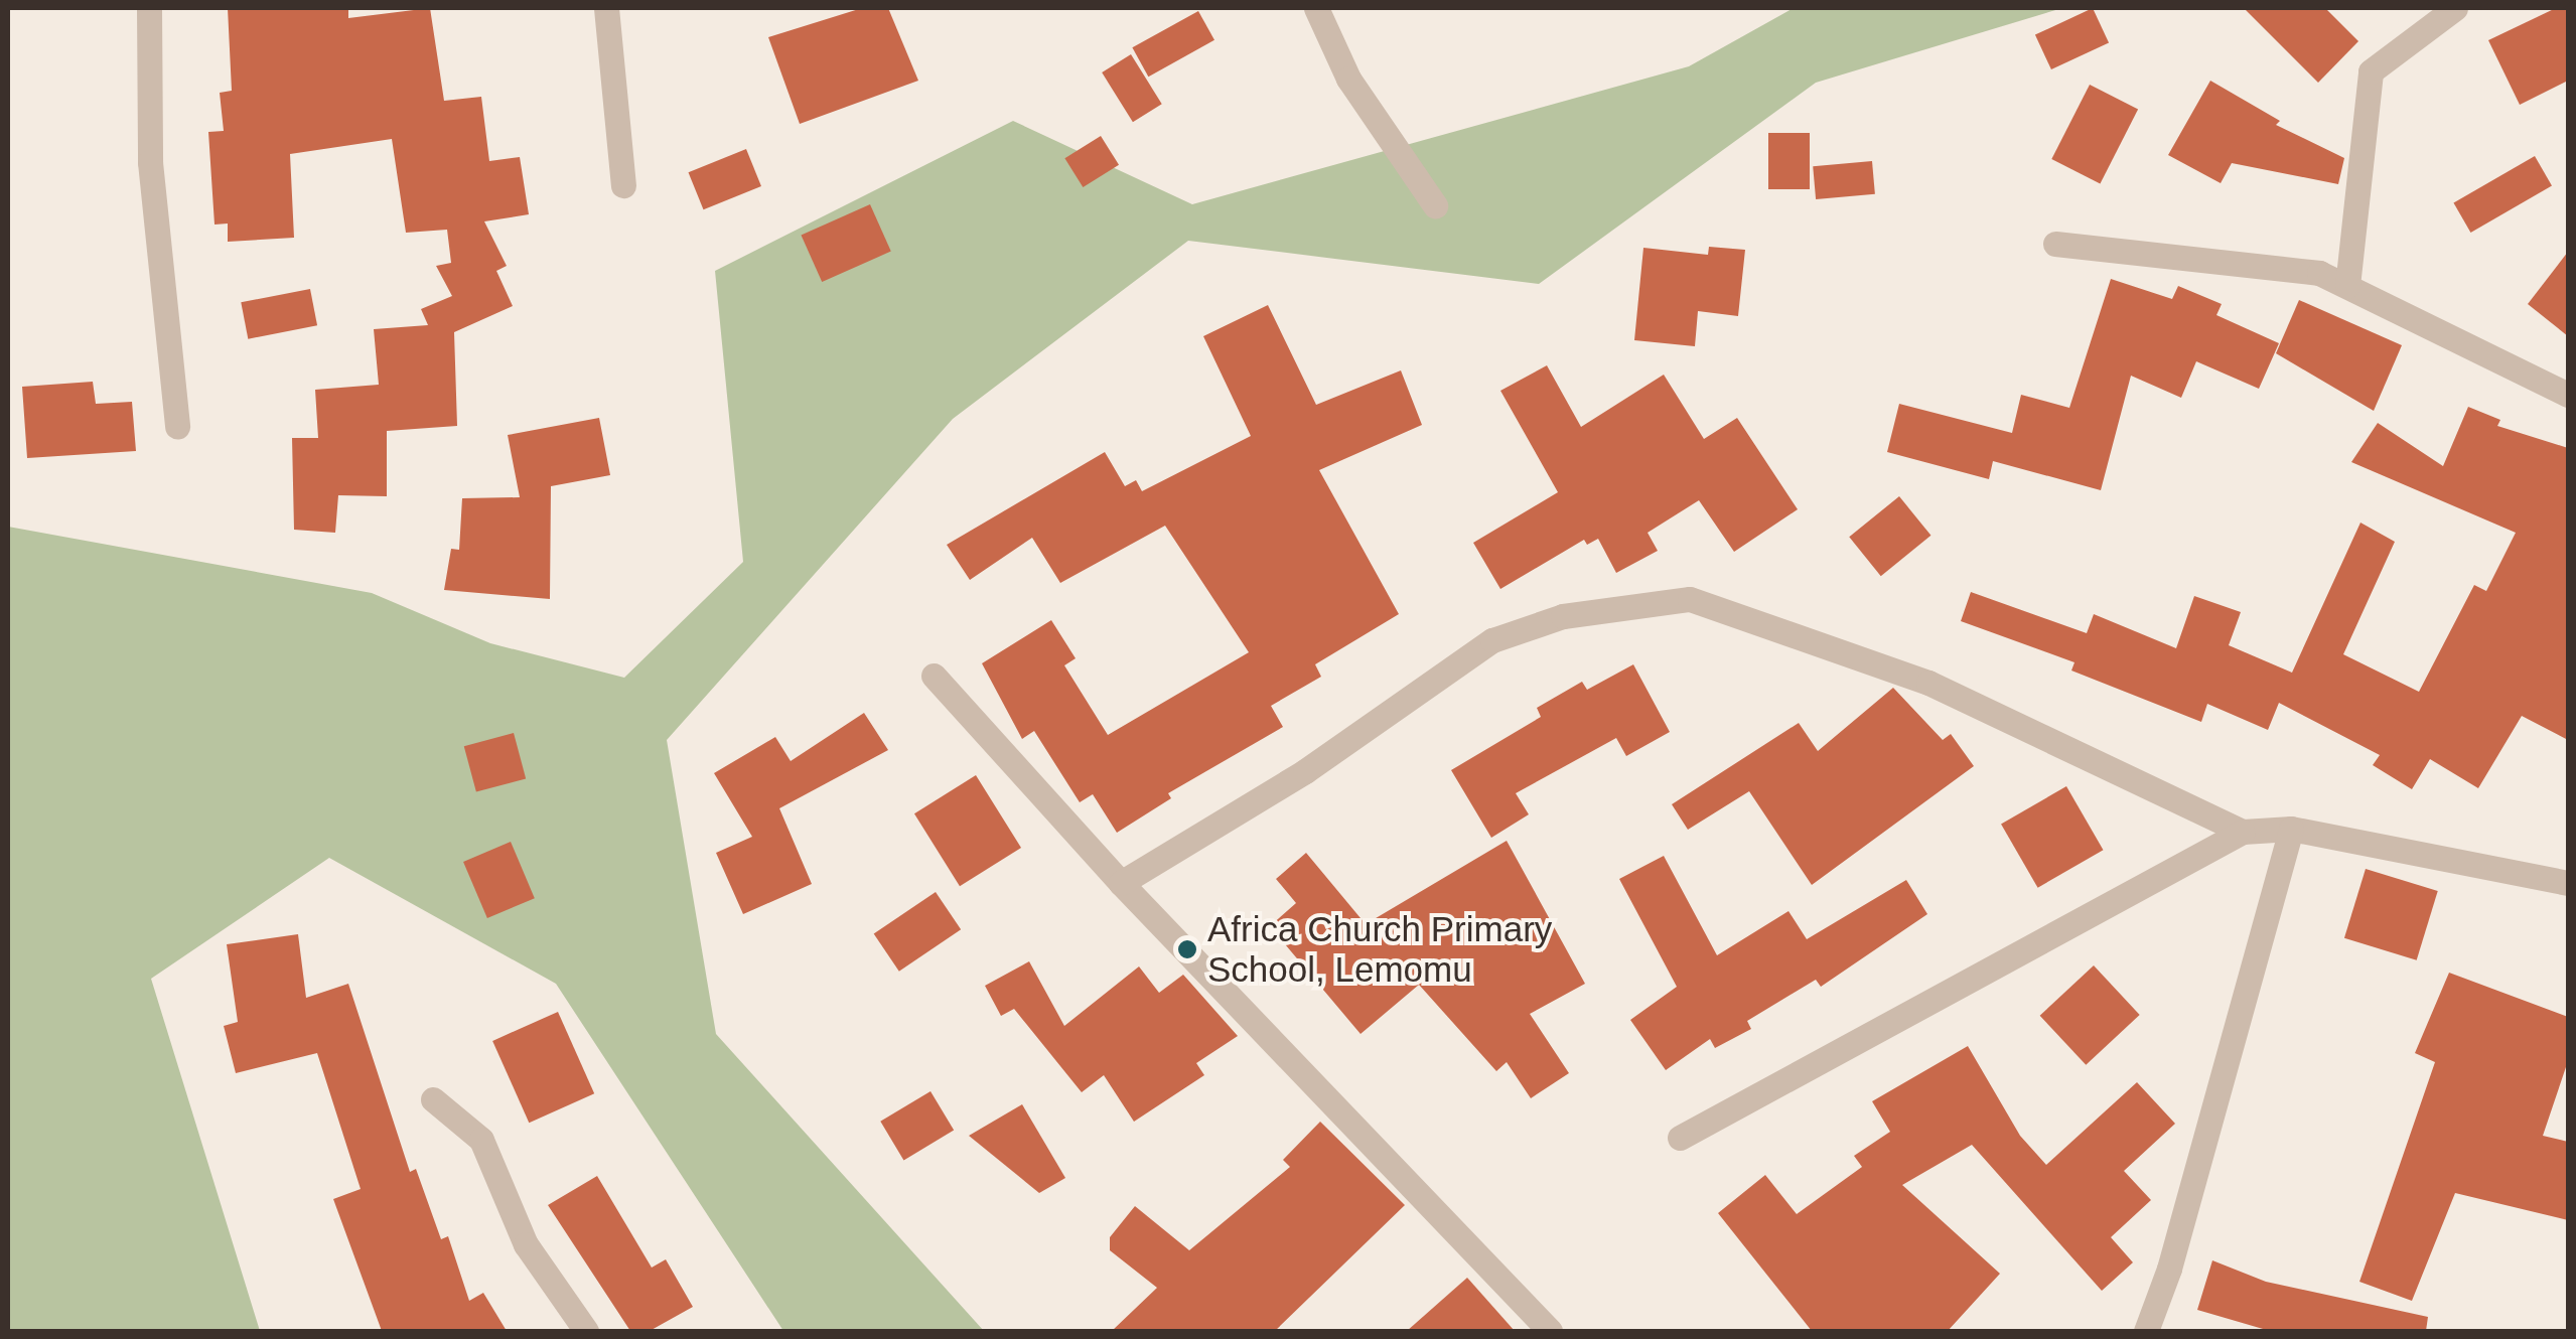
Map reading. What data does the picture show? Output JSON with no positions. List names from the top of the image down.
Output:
{
  "places": ["Africa Church Primary School, Lemomu"]
}
